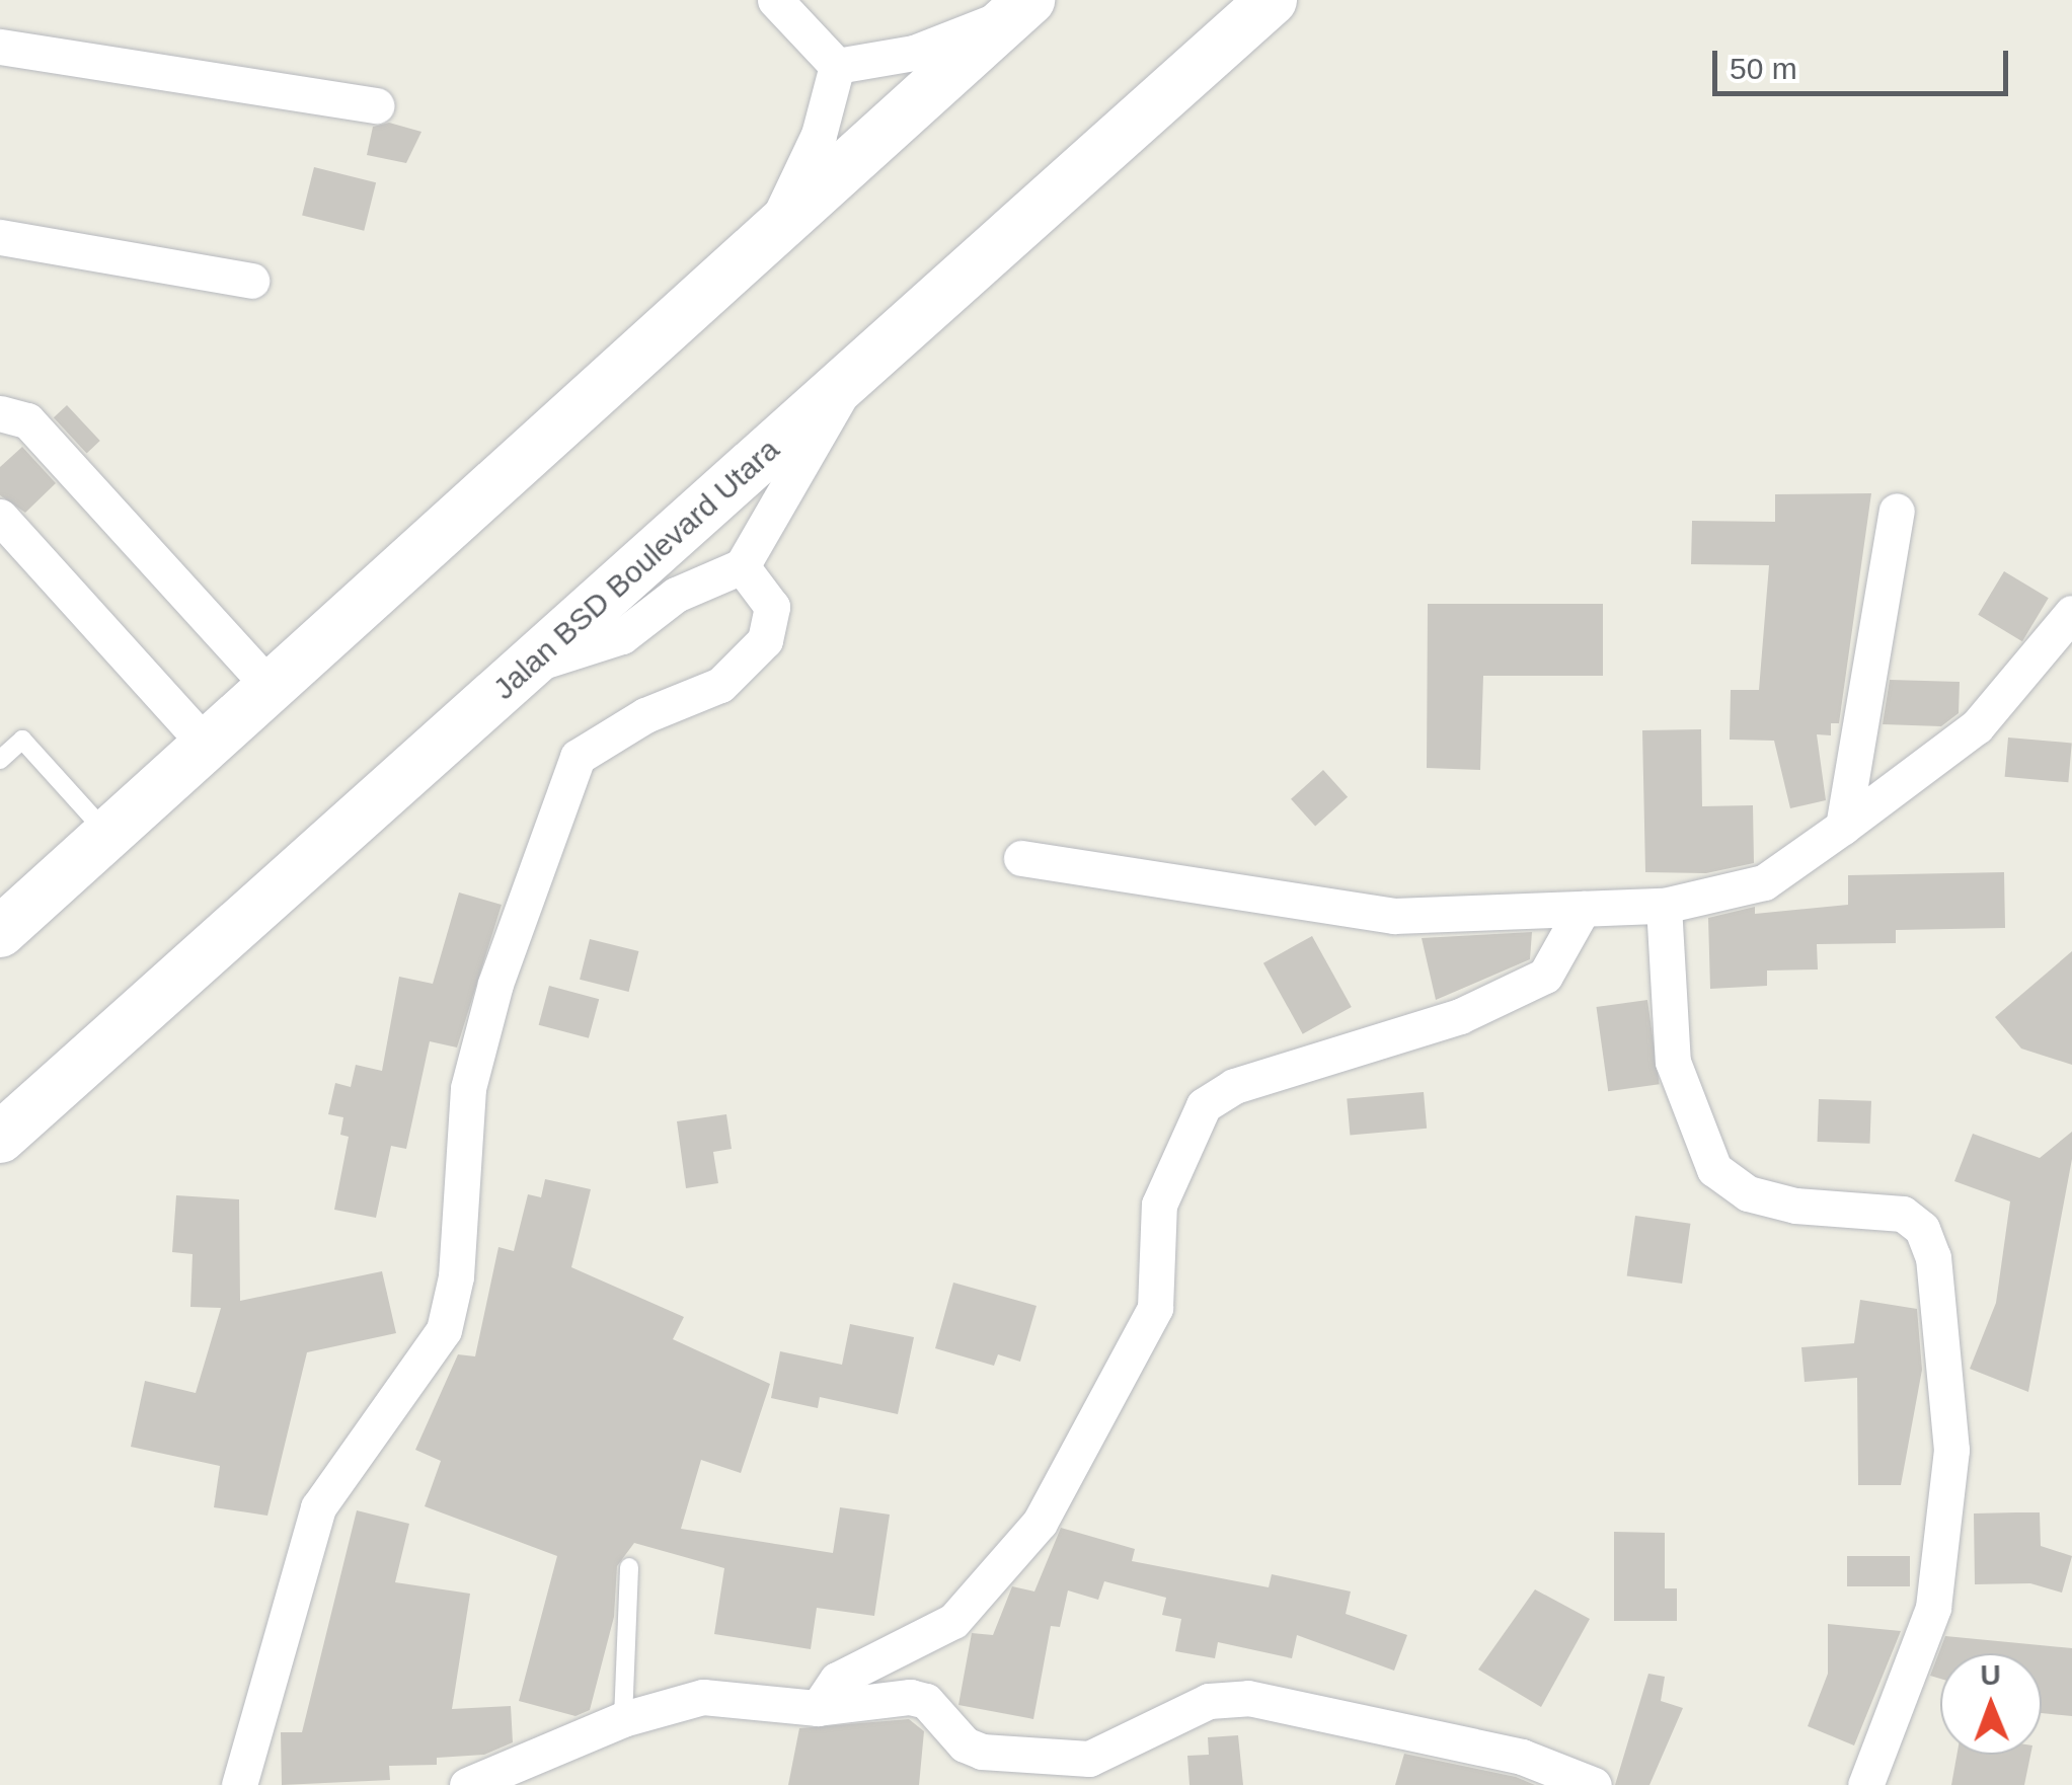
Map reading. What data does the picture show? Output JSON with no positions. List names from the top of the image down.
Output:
{
  "streets": {
    "main road": ["Jalan BSD Boulevard Utara"]
  },
  "scale_bar": "50 m",
  "north": "top"
}
